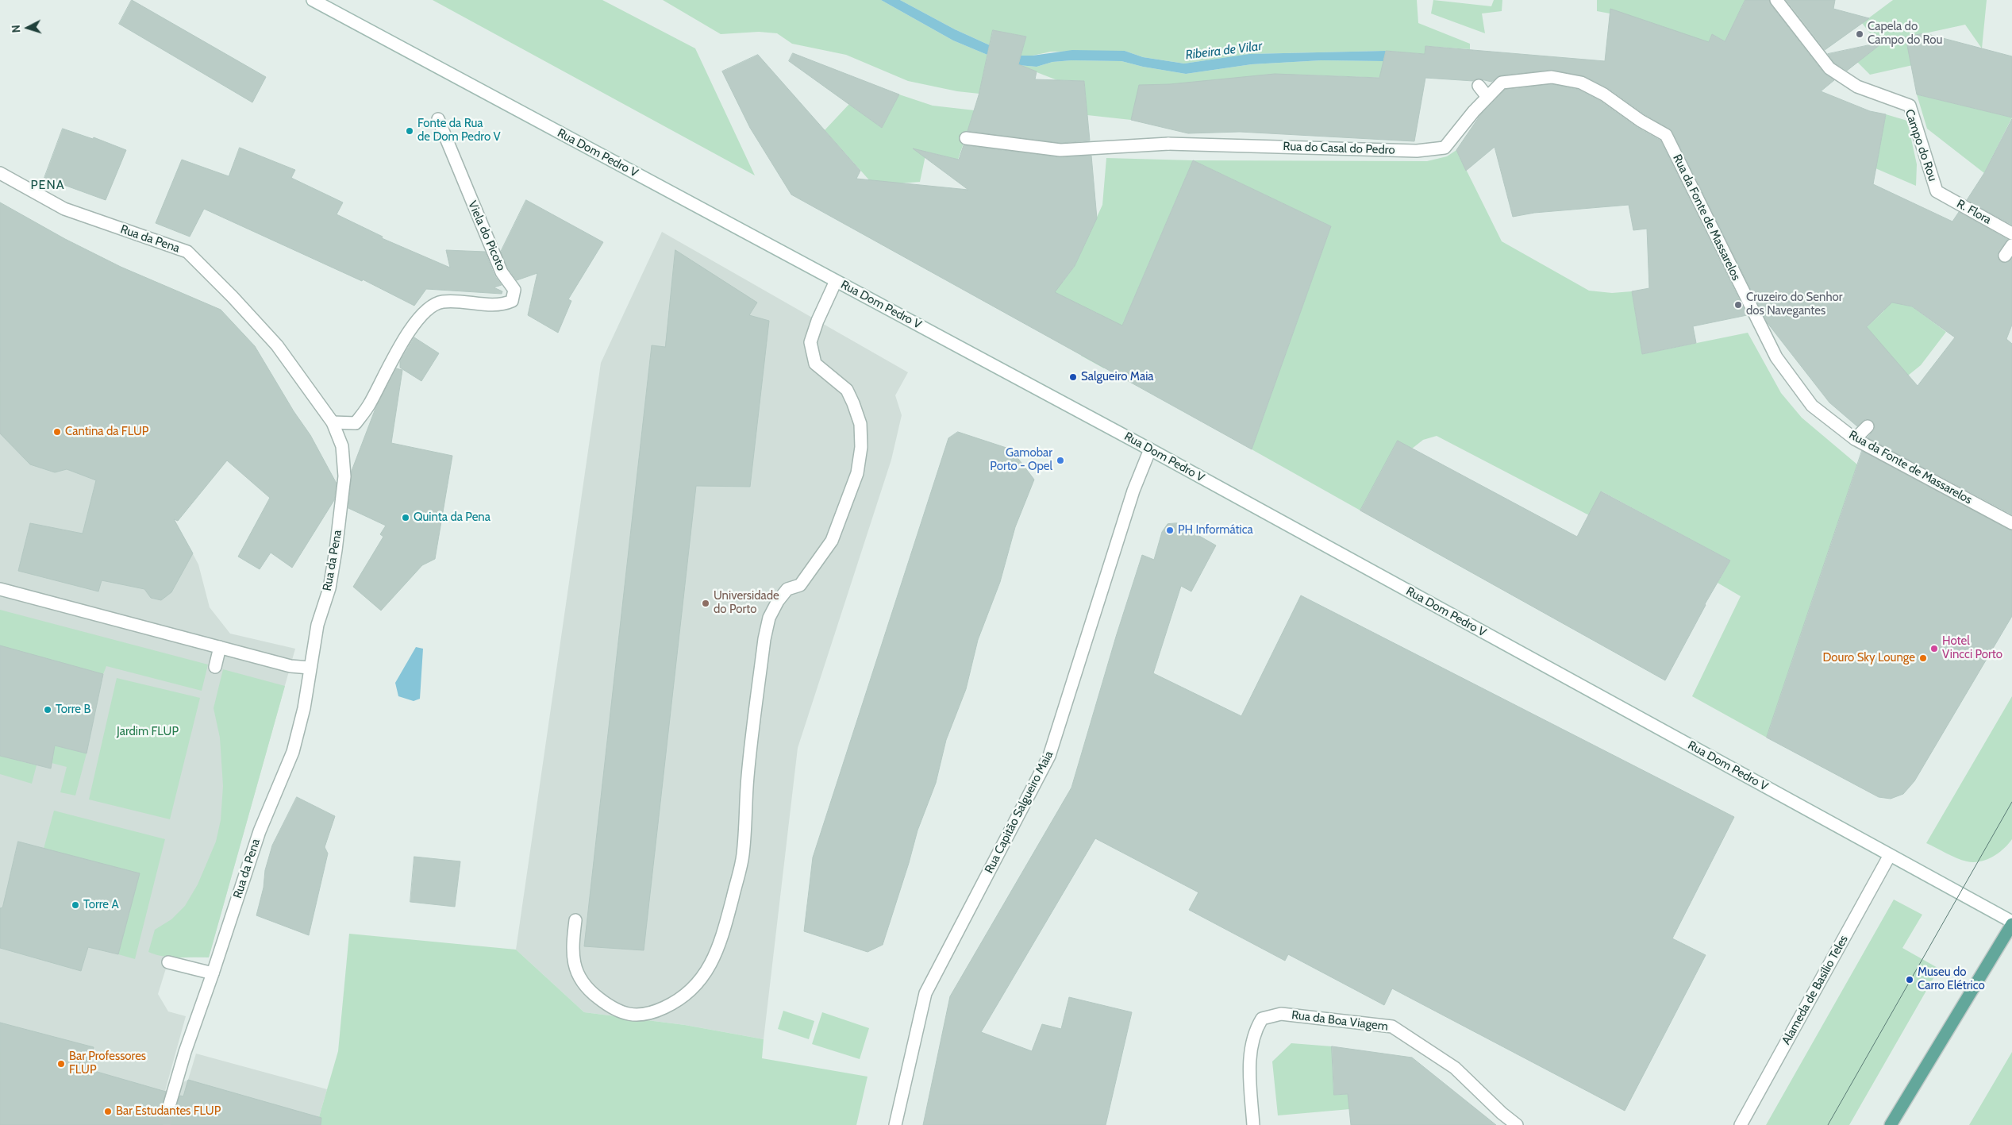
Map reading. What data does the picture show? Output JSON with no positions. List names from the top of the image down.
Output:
{
  "streets": {
    "street": [
      "Campo do Rou",
      "Rua do Casal do Pedro",
      "Rua Dom Pedro V",
      "R. Flora",
      "Rua da Fonte de Massarelos",
      "Viela do Picoto",
      "Rua da Pena",
      "Rua Capitão Salgueiro Maia",
      "Alameda de Basílio Teles",
      "Rua da Boa Viagem"
    ]
  },
  "crossings": [
    ["Campo do Rou", "R. Flora"],
    ["Rua do Casal do Pedro", "Rua da Fonte de Massarelos"],
    ["Rua Dom Pedro V", "Rua Capitão Salgueiro Maia"],
    ["Rua Dom Pedro V", "Alameda de Basílio Teles"],
    ["Viela do Picoto", "Rua da Pena"]
  ],
  "districts": ["PENA"],
  "water": ["Ribeira de Vilar"],
  "parks": ["Jardim FLUP"],
  "places": [
    "Capela do Campo do Rou",
    "Fonte da Rua de Dom Pedro V",
    "Cruzeiro do Senhor dos Navegantes",
    "Salgueiro Maia",
    "Cantina da FLUP",
    "Gamobar Porto - Opel",
    "Quinta da Pena",
    "PH Informática",
    "Universidade do Porto",
    "Hotel Vincci Porto",
    "Douro Sky Lounge",
    "Torre B",
    "Torre A",
    "Museu do Carro Elétrico",
    "Bar Professores FLUP",
    "Bar Estudantes FLUP"
  ],
  "north": "left"
}
